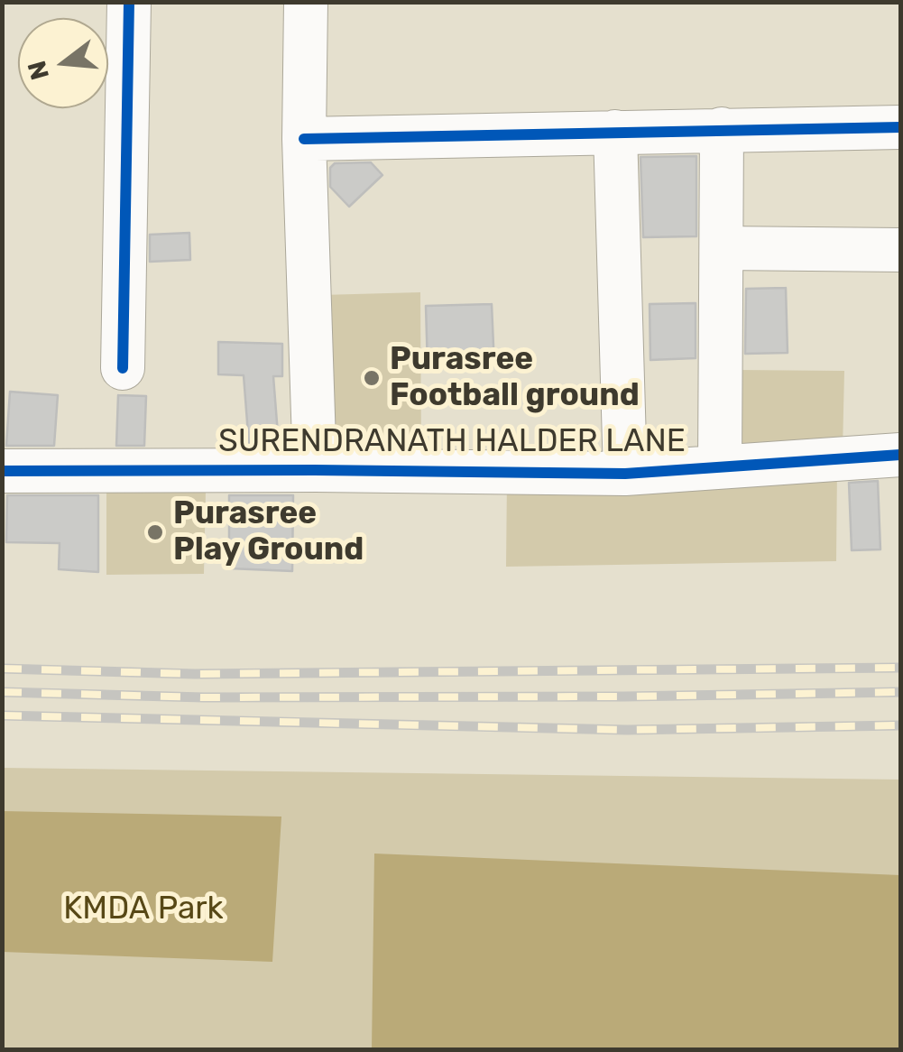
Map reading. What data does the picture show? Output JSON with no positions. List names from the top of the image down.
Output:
{
  "streets": {
    "street": ["SURENDRANATH HALDER LANE"]
  },
  "parks": ["KMDA Park"],
  "places": ["Purasree Football ground", "Purasree Play Ground"],
  "north": "left"
}
